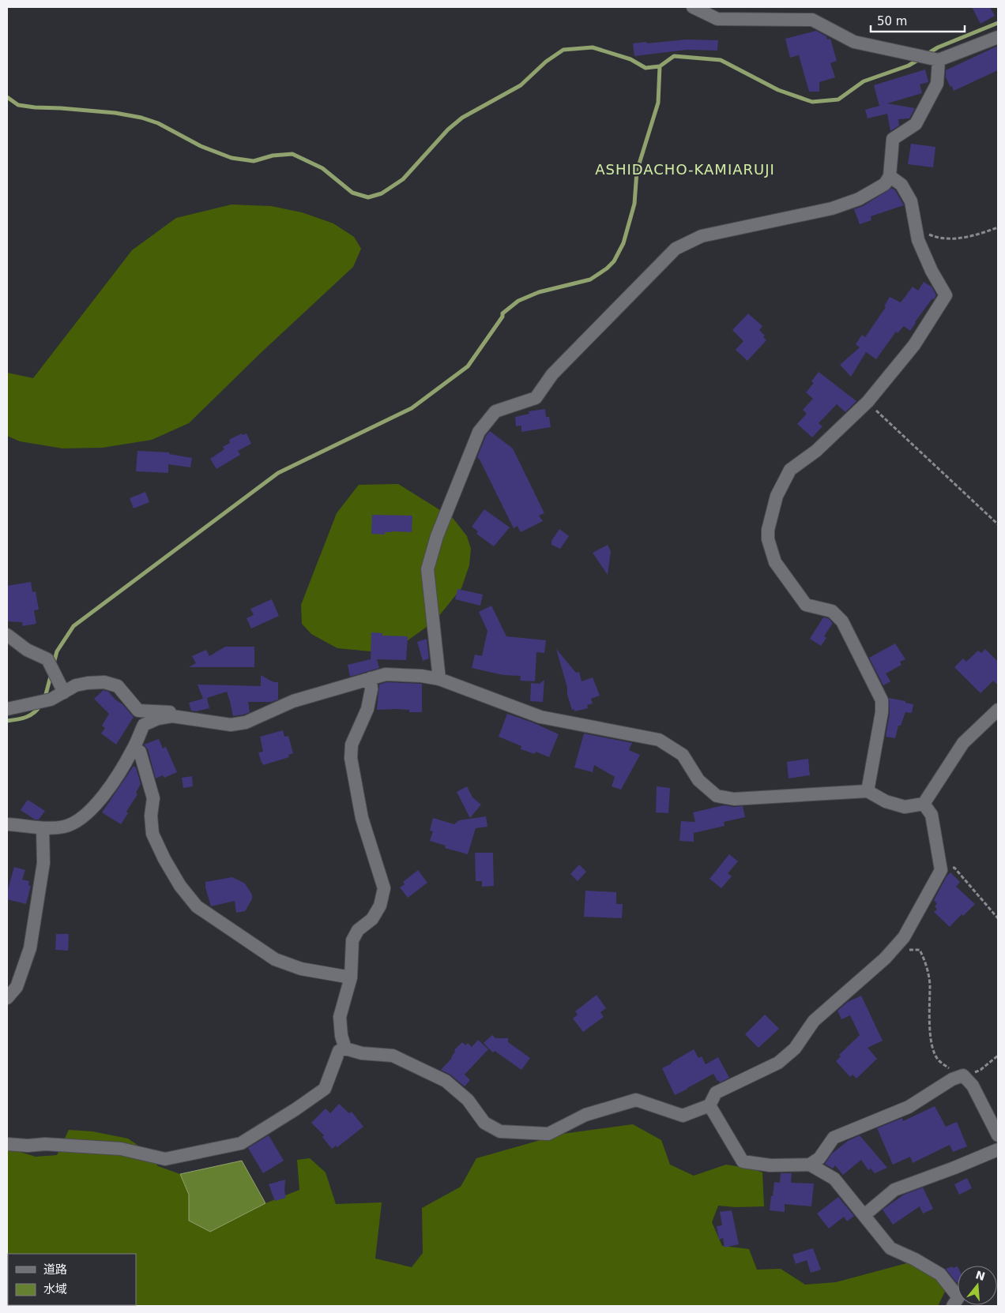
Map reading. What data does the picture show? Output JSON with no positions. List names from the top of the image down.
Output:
{
  "districts": ["ASHIDACHO-KAMIARUJI"],
  "legend": ["道路", "水域"],
  "scale_bar": "50 m",
  "north": "top"
}
